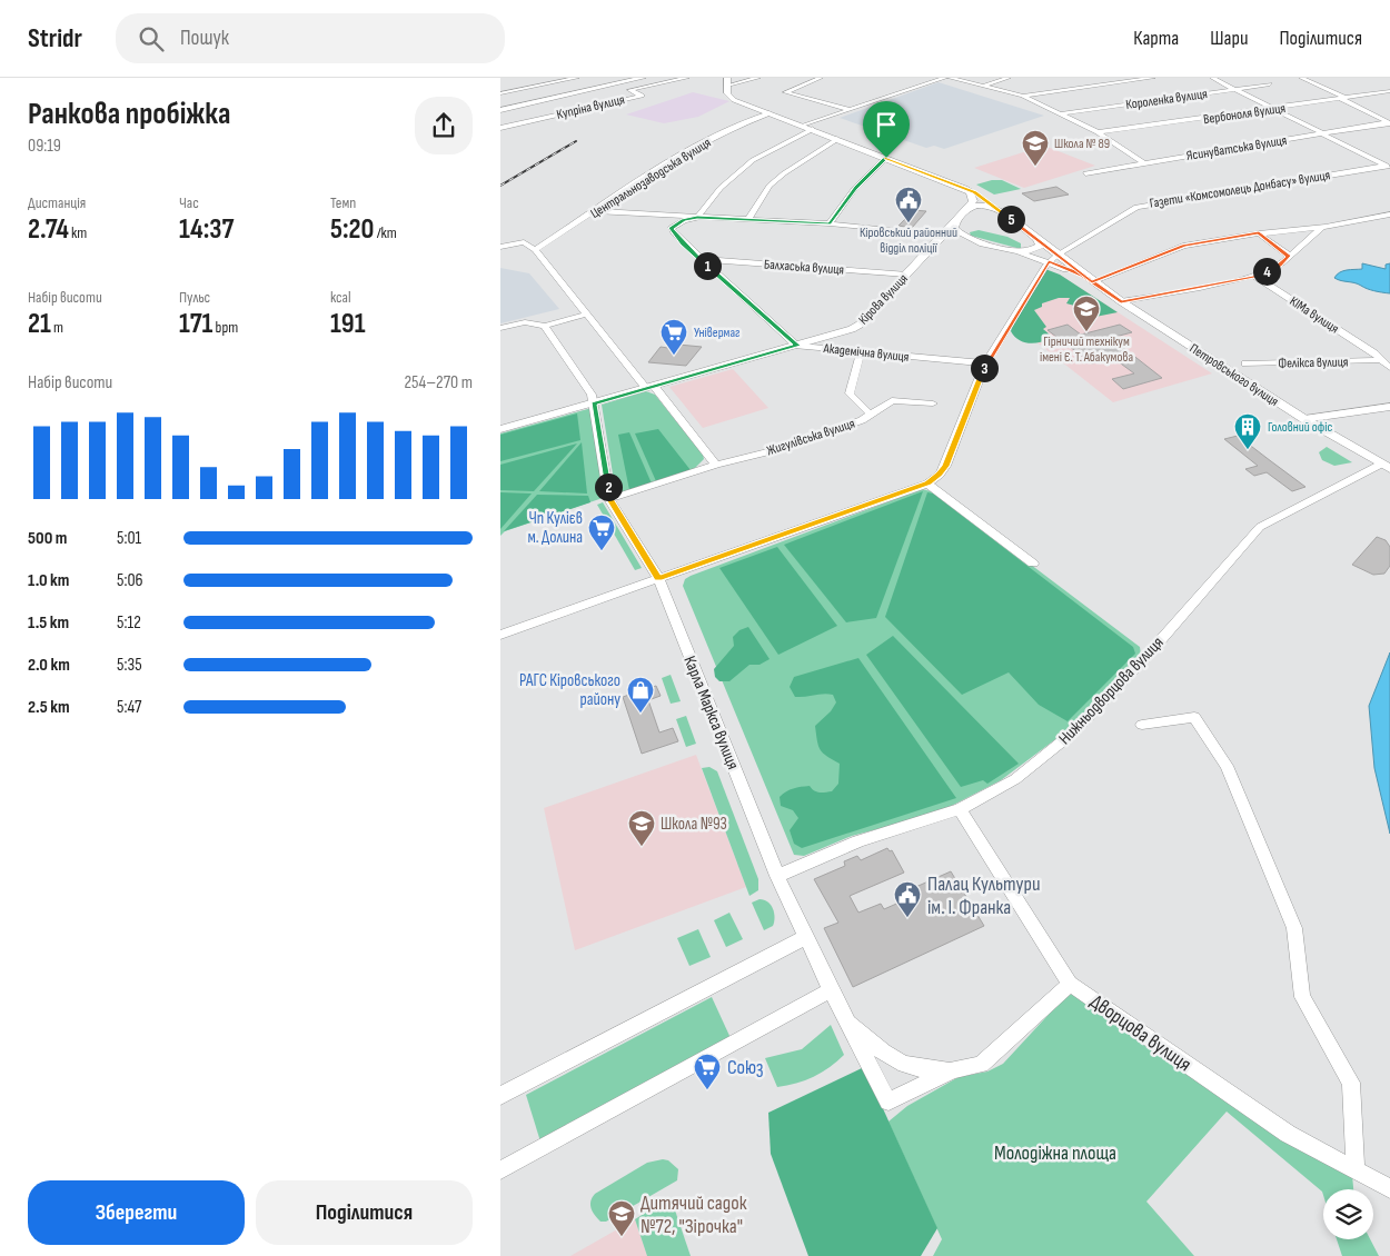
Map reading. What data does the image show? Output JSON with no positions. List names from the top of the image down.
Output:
{
  "streets": {
    "main road": ["Купріна вулиця", "Кірова вулиця", "Петровського вулиця"],
    "street": [
      "Короленка вулиця",
      "Вербоноля вулиця",
      "Ясинуватська вулиця",
      "Центральнозаводська вулиця",
      "Газети «Комсомолець Донбасу» вулиця",
      "Балхаська вулиця",
      "КІМа вулиця",
      "Академічна вулиця",
      "Фелікса вулиця",
      "Жигулівська вулиця",
      "Нижньодворцова вулиця",
      "Карла Маркса вулиця",
      "Дворцова вулиця"
    ]
  },
  "crossings": [
    ["Газети «Комсомолець Донбасу» вулиця", "Академічна вулиця"],
    ["Газети «Комсомолець Донбасу» вулиця", "Карла Маркса вулиця"],
    ["Балхаська вулиця", "Кірова вулиця"],
    ["Кірова вулиця", "Академічна вулиця"],
    ["Кірова вулиця", "Карла Маркса вулиця"],
    ["КІМа вулиця", "Фелікса вулиця"],
    ["Петровського вулиця", "Нижньодворцова вулиця"],
    ["Жигулівська вулиця", "Карла Маркса вулиця"],
    ["Нижньодворцова вулиця", "Карла Маркса вулиця"],
    ["Нижньодворцова вулиця", "Дворцова вулиця"]
  ],
  "parks": ["Молодіжна площа"],
  "places": {
    "school or university": [
      "Школа № 89",
      "Гірничий технікум імені Є. Т. Абакумова",
      "Школа №93",
      "Дитячий садок №72, \"Зірочка\""
    ],
    "public building": ["Кіровський районний відділ поліції", "Палац Культури ім. І. Франка"],
    "supermarket": ["Універмаг", "Чп Кулієв м. Долина", "Союз"],
    "building": ["Головний офіс"],
    "shop": ["РАГС Кіровського району"]
  },
  "page": {
    "header": "Stridr",
    "search": "Пошук",
    "nav": ["Карта", "Шари", "Поділитися"],
    "heading": ["Ранкова пробіжка", "09:19"],
    "stats": [
      ["Дистанція", "2.74 km"],
      ["Час", "14:37"],
      ["Темп", "5:20 /km"],
      ["Набір висоти", "21 m"],
      ["Пульс", "171 bpm"],
      ["kcal", "191"]
    ],
    "pins": [
      "5",
      "1",
      "4",
      "3",
      "2"
    ],
    "chart": ["Набір висоти", "254–270 m"],
    "list": [
      {
        "name": "500 m",
        "note": "5:01"
      },
      {
        "name": "1.0 km",
        "note": "5:06"
      },
      {
        "name": "1.5 km",
        "note": "5:12"
      },
      {
        "name": "2.0 km",
        "note": "5:35"
      },
      {
        "name": "2.5 km",
        "note": "5:47"
      }
    ],
    "buttons": ["Зберегти", "Поділитися"]
  }
}
